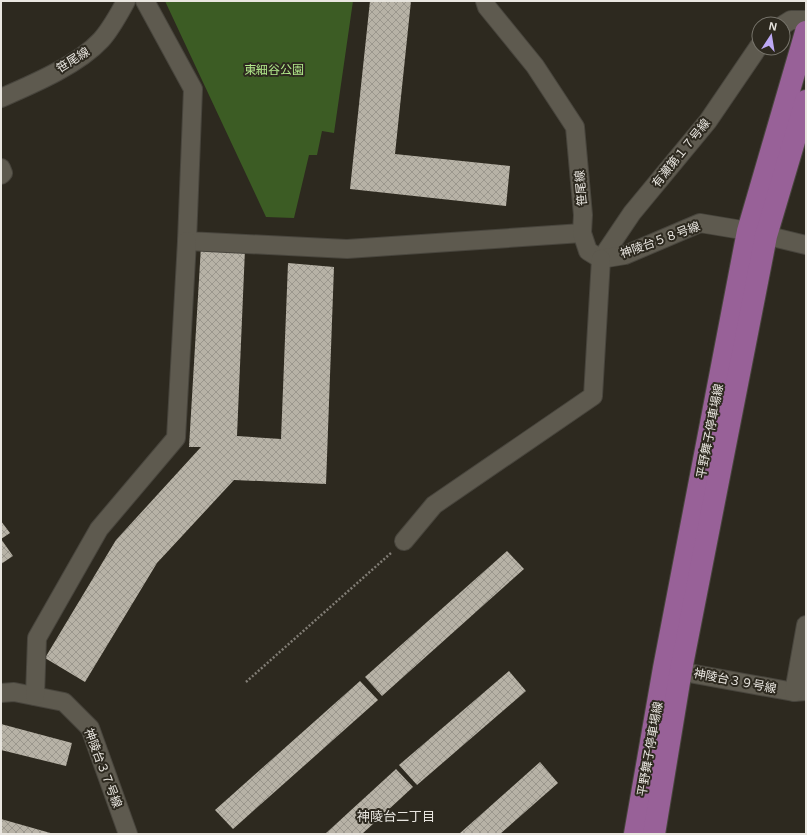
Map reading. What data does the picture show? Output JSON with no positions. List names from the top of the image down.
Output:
{
  "streets": {
    "main road": ["平野舞子停車場線"],
    "street": [
      "笹尾線",
      "有瀬第１７号線",
      "神陵台５８号線",
      "神陵台３９号線",
      "神陵台３７号線"
    ]
  },
  "crossings": [
    ["笹尾線", "有瀬第１７号線"],
    ["笹尾線", "神陵台５８号線"],
    ["有瀬第１７号線", "神陵台５８号線"],
    ["神陵台５８号線", "平野舞子停車場線"],
    ["平野舞子停車場線", "神陵台３９号線"]
  ],
  "districts": ["神陵台二丁目"],
  "parks": ["東細谷公園"],
  "north": "top"
}
